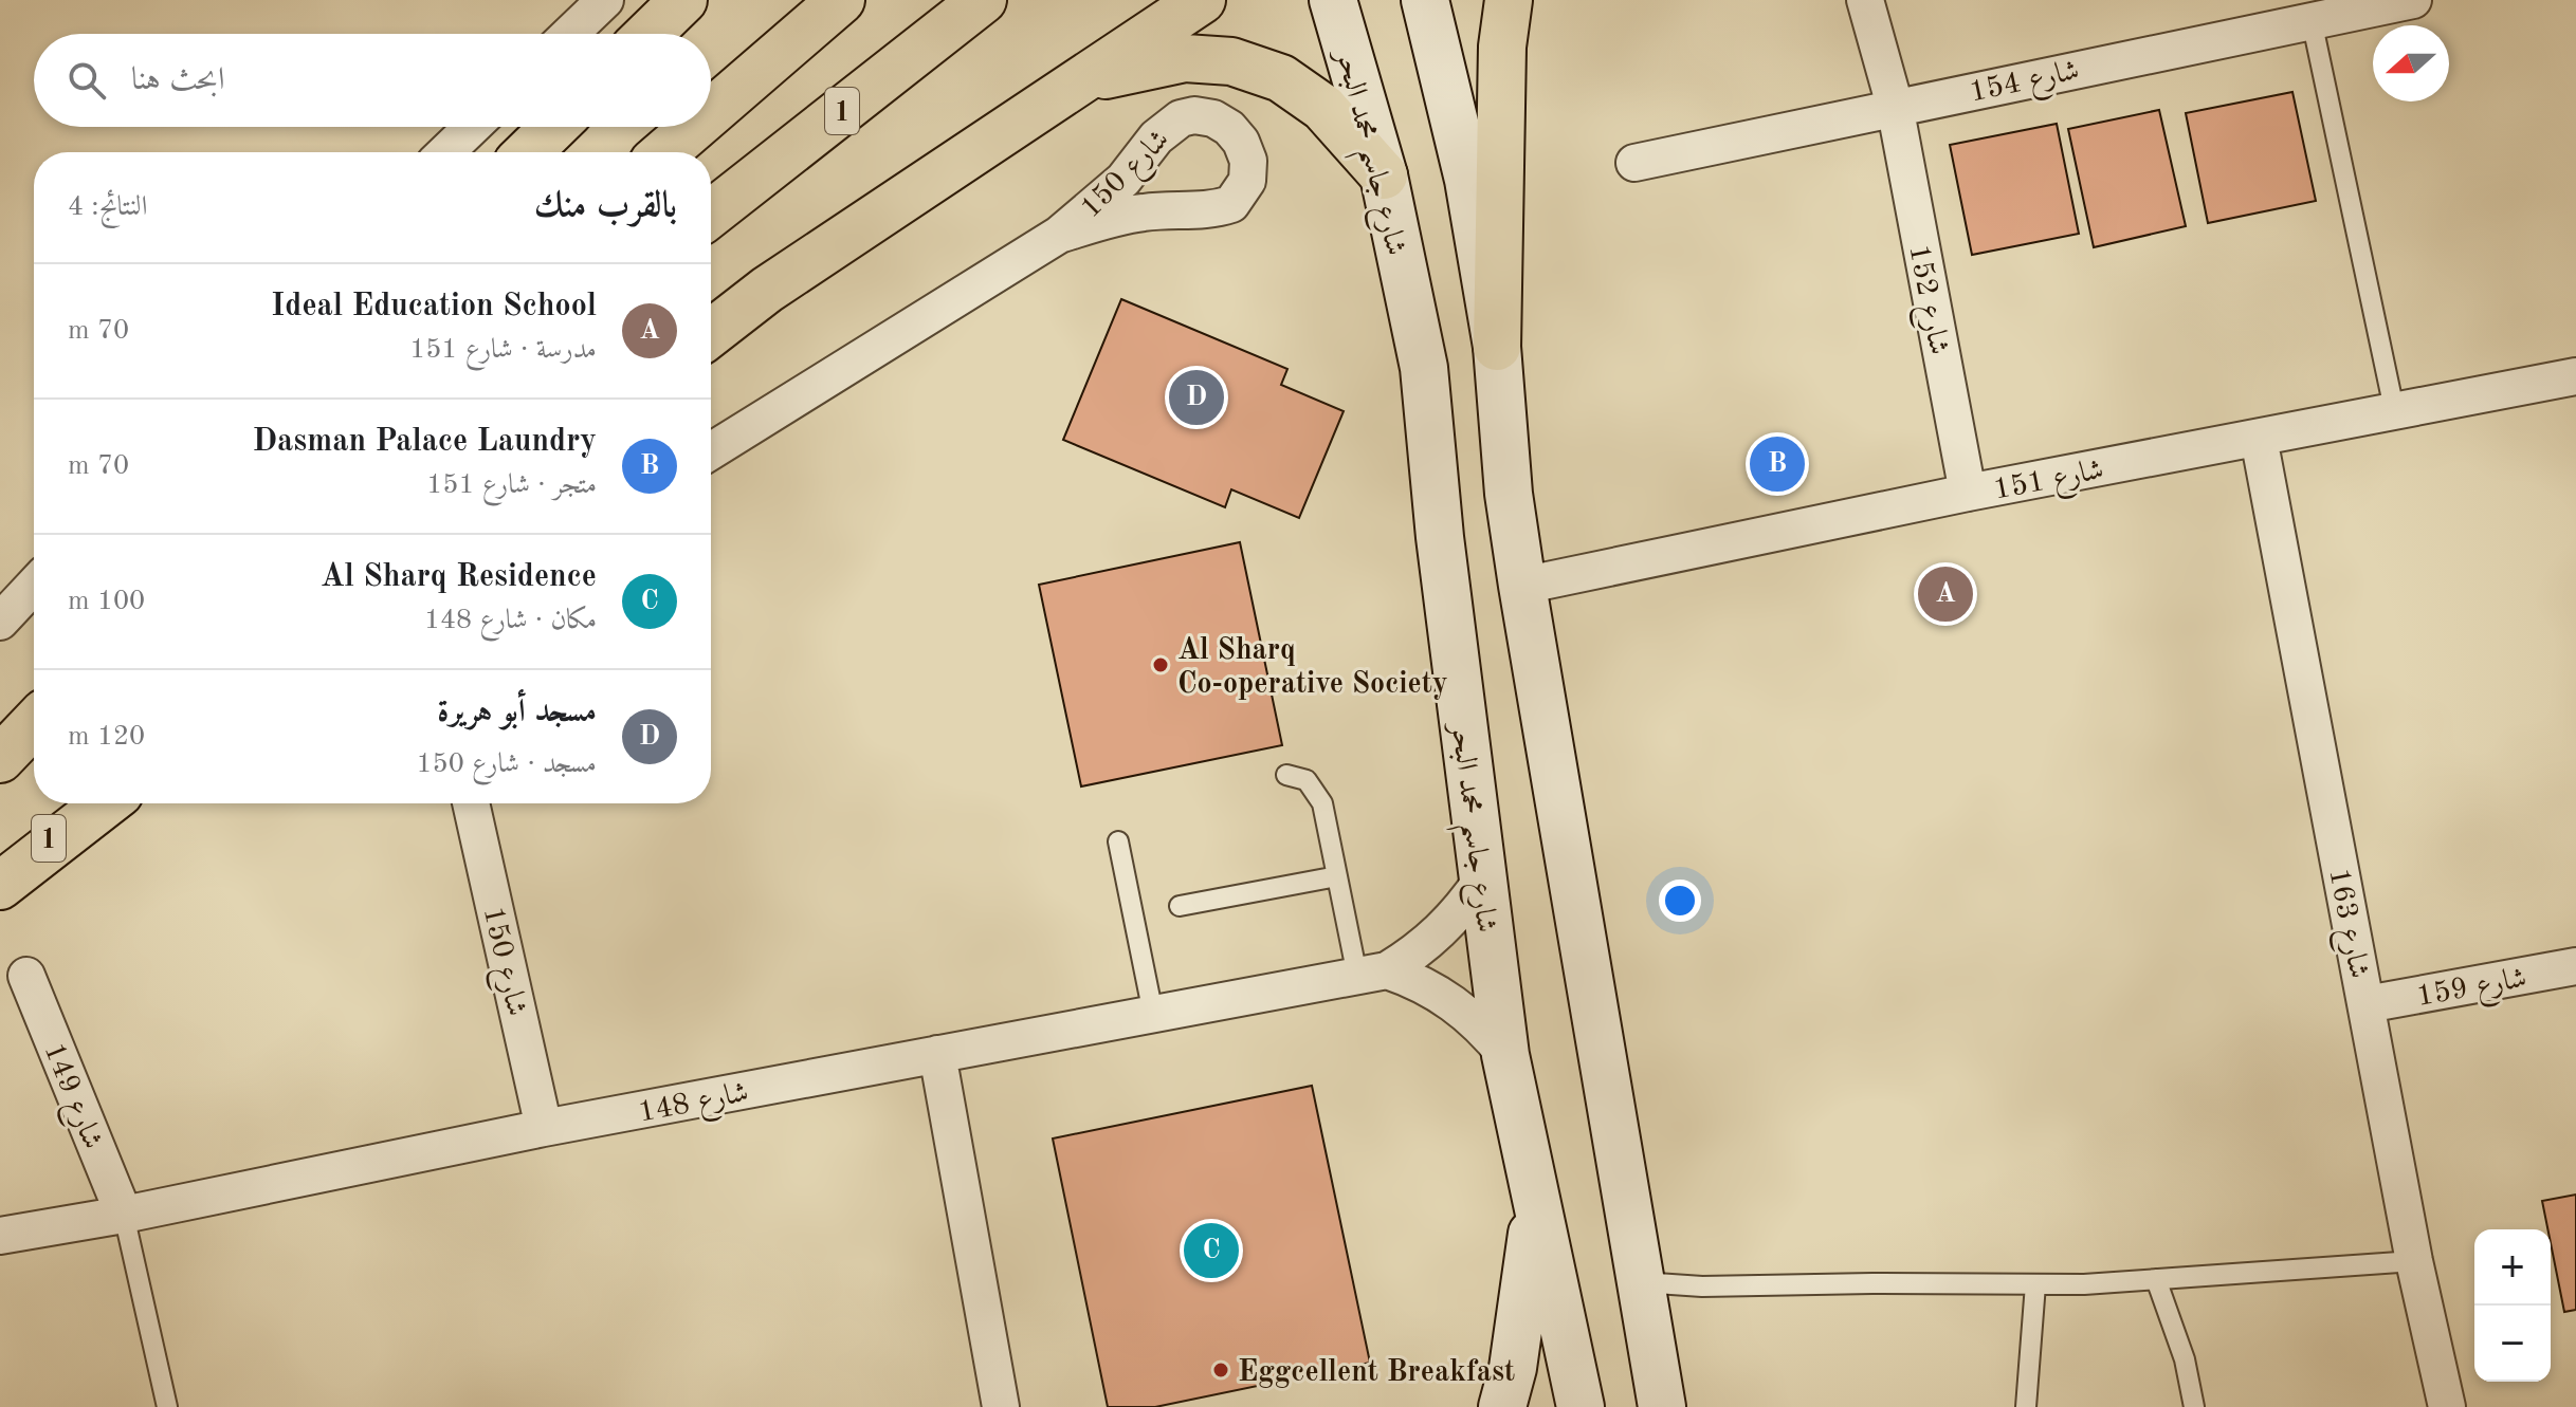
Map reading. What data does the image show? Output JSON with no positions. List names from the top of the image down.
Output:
{
  "streets": {
    "highway": ["1"],
    "main road": ["شارع جاسم محمد البحر"],
    "street": [
      "شارع 154",
      "شارع 150",
      "شارع 152",
      "شارع 151",
      "شارع 163",
      "شارع 159",
      "شارع 149",
      "شارع 148"
    ]
  },
  "crossings": [
    ["شارع 154", "شارع 152"],
    ["شارع جاسم محمد البحر", "شارع 148"],
    ["شارع 150", "شارع 148"],
    ["شارع 152", "شارع 151"],
    ["شارع 151", "شارع 163"],
    ["شارع 163", "شارع 159"],
    ["شارع 149", "شارع 148"]
  ],
  "places": ["Al Sharq Co-operative Society", "Eggcellent Breakfast"],
  "north": "left",
  "page": {
    "search": "ابحث هنا",
    "heading": ["بالقرب منك", "النتائج: 4"],
    "list": [
      {
        "mark": "A",
        "name": "Ideal Education School",
        "note": "مدرسة · شارع 151",
        "value": "70 m"
      },
      {
        "mark": "B",
        "name": "Dasman Palace Laundry",
        "note": "متجر · شارع 151",
        "value": "70 m"
      },
      {
        "mark": "C",
        "name": "Al Sharq Residence",
        "note": "مكان · شارع 148",
        "value": "100 m"
      },
      {
        "mark": "D",
        "name": "مسجد أبو هريرة",
        "note": "مسجد · شارع 150",
        "value": "120 m"
      }
    ],
    "pins": [
      "D",
      "B",
      "A",
      "C"
    ],
    "map_buttons": ["+", "−"]
  }
}
